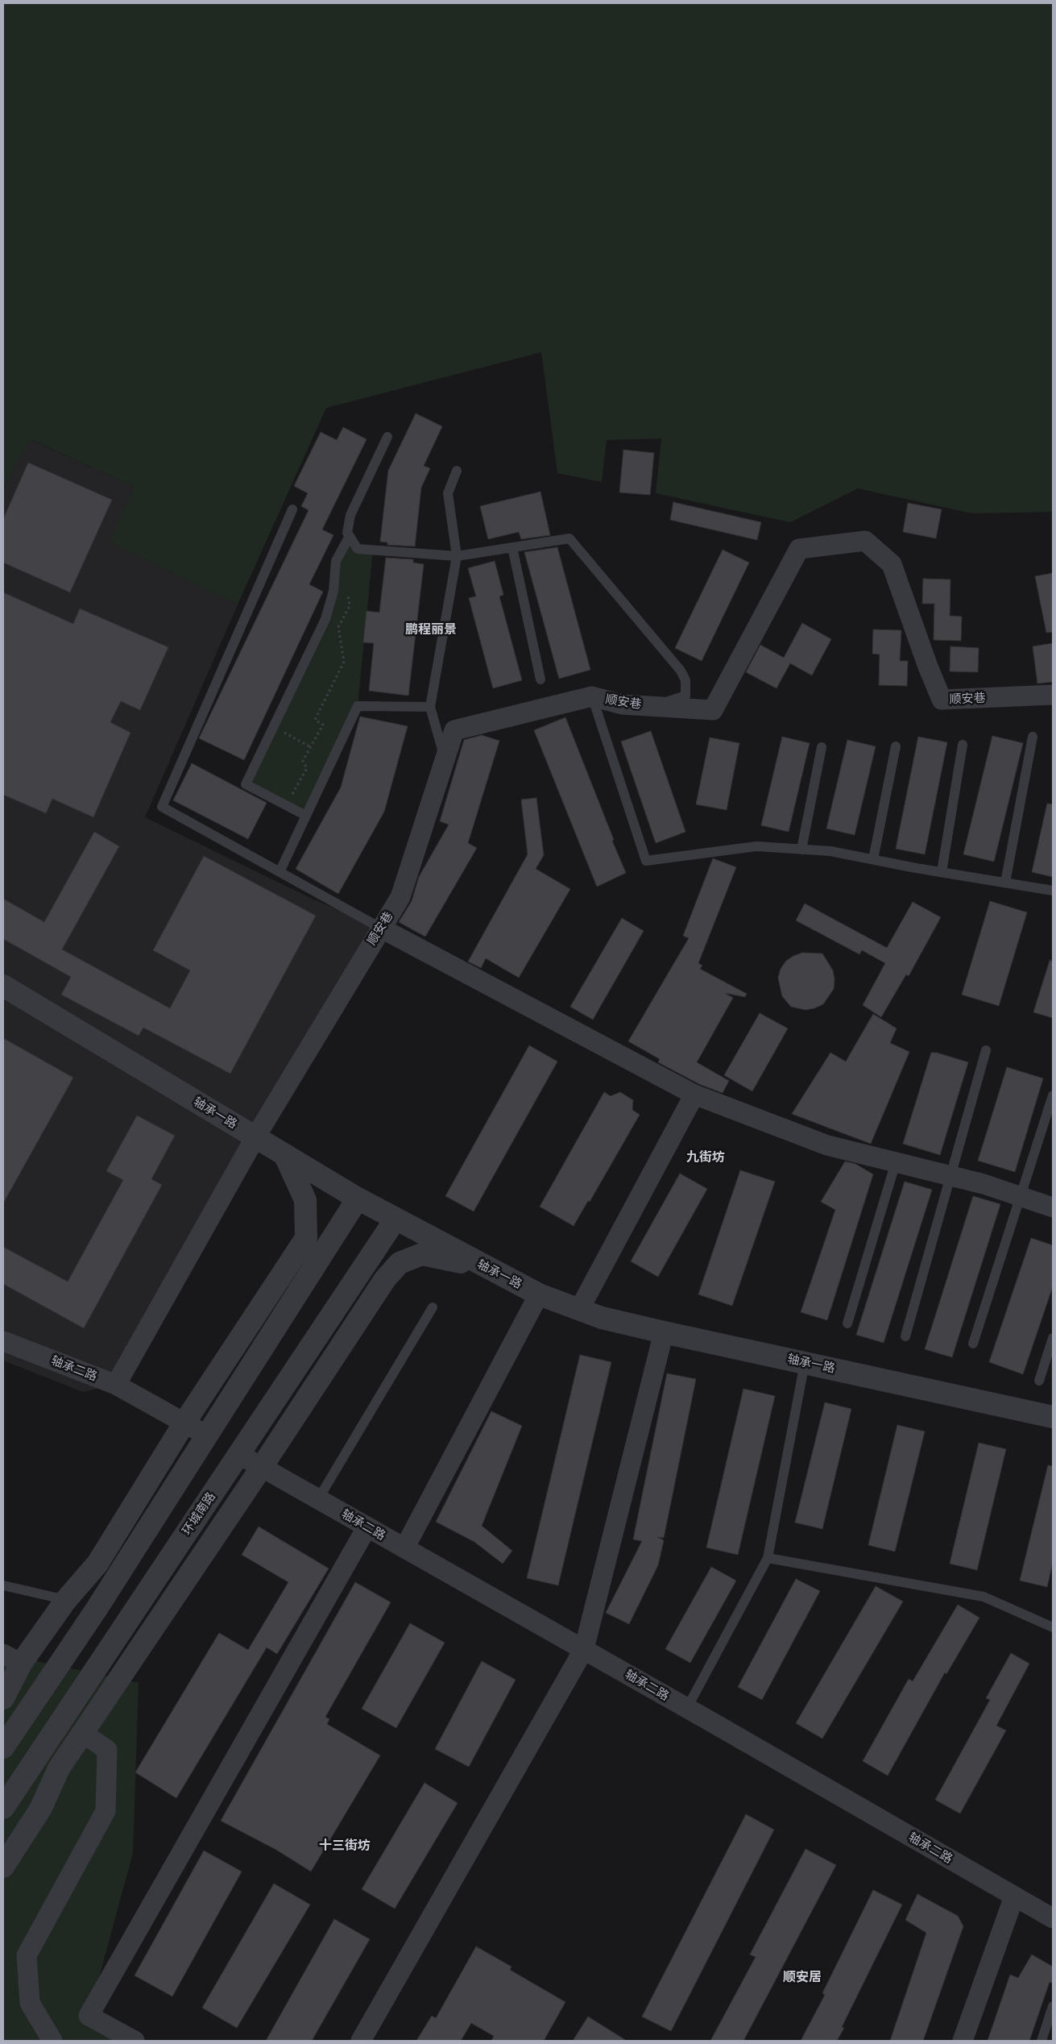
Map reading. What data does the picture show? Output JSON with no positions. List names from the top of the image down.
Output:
{
  "streets": {
    "street": [
      "顺安巷",
      "轴承一路",
      "轴承二路",
      "环城南路"
    ]
  },
  "crossings": [
    ["顺安巷", "轴承一路"],
    ["顺安巷", "轴承二路"],
    ["轴承一路", "环城南路"],
    ["轴承二路", "环城南路"]
  ],
  "districts": [
    "鹏程丽景",
    "九街坊",
    "十三街坊",
    "顺安居"
  ]
}
